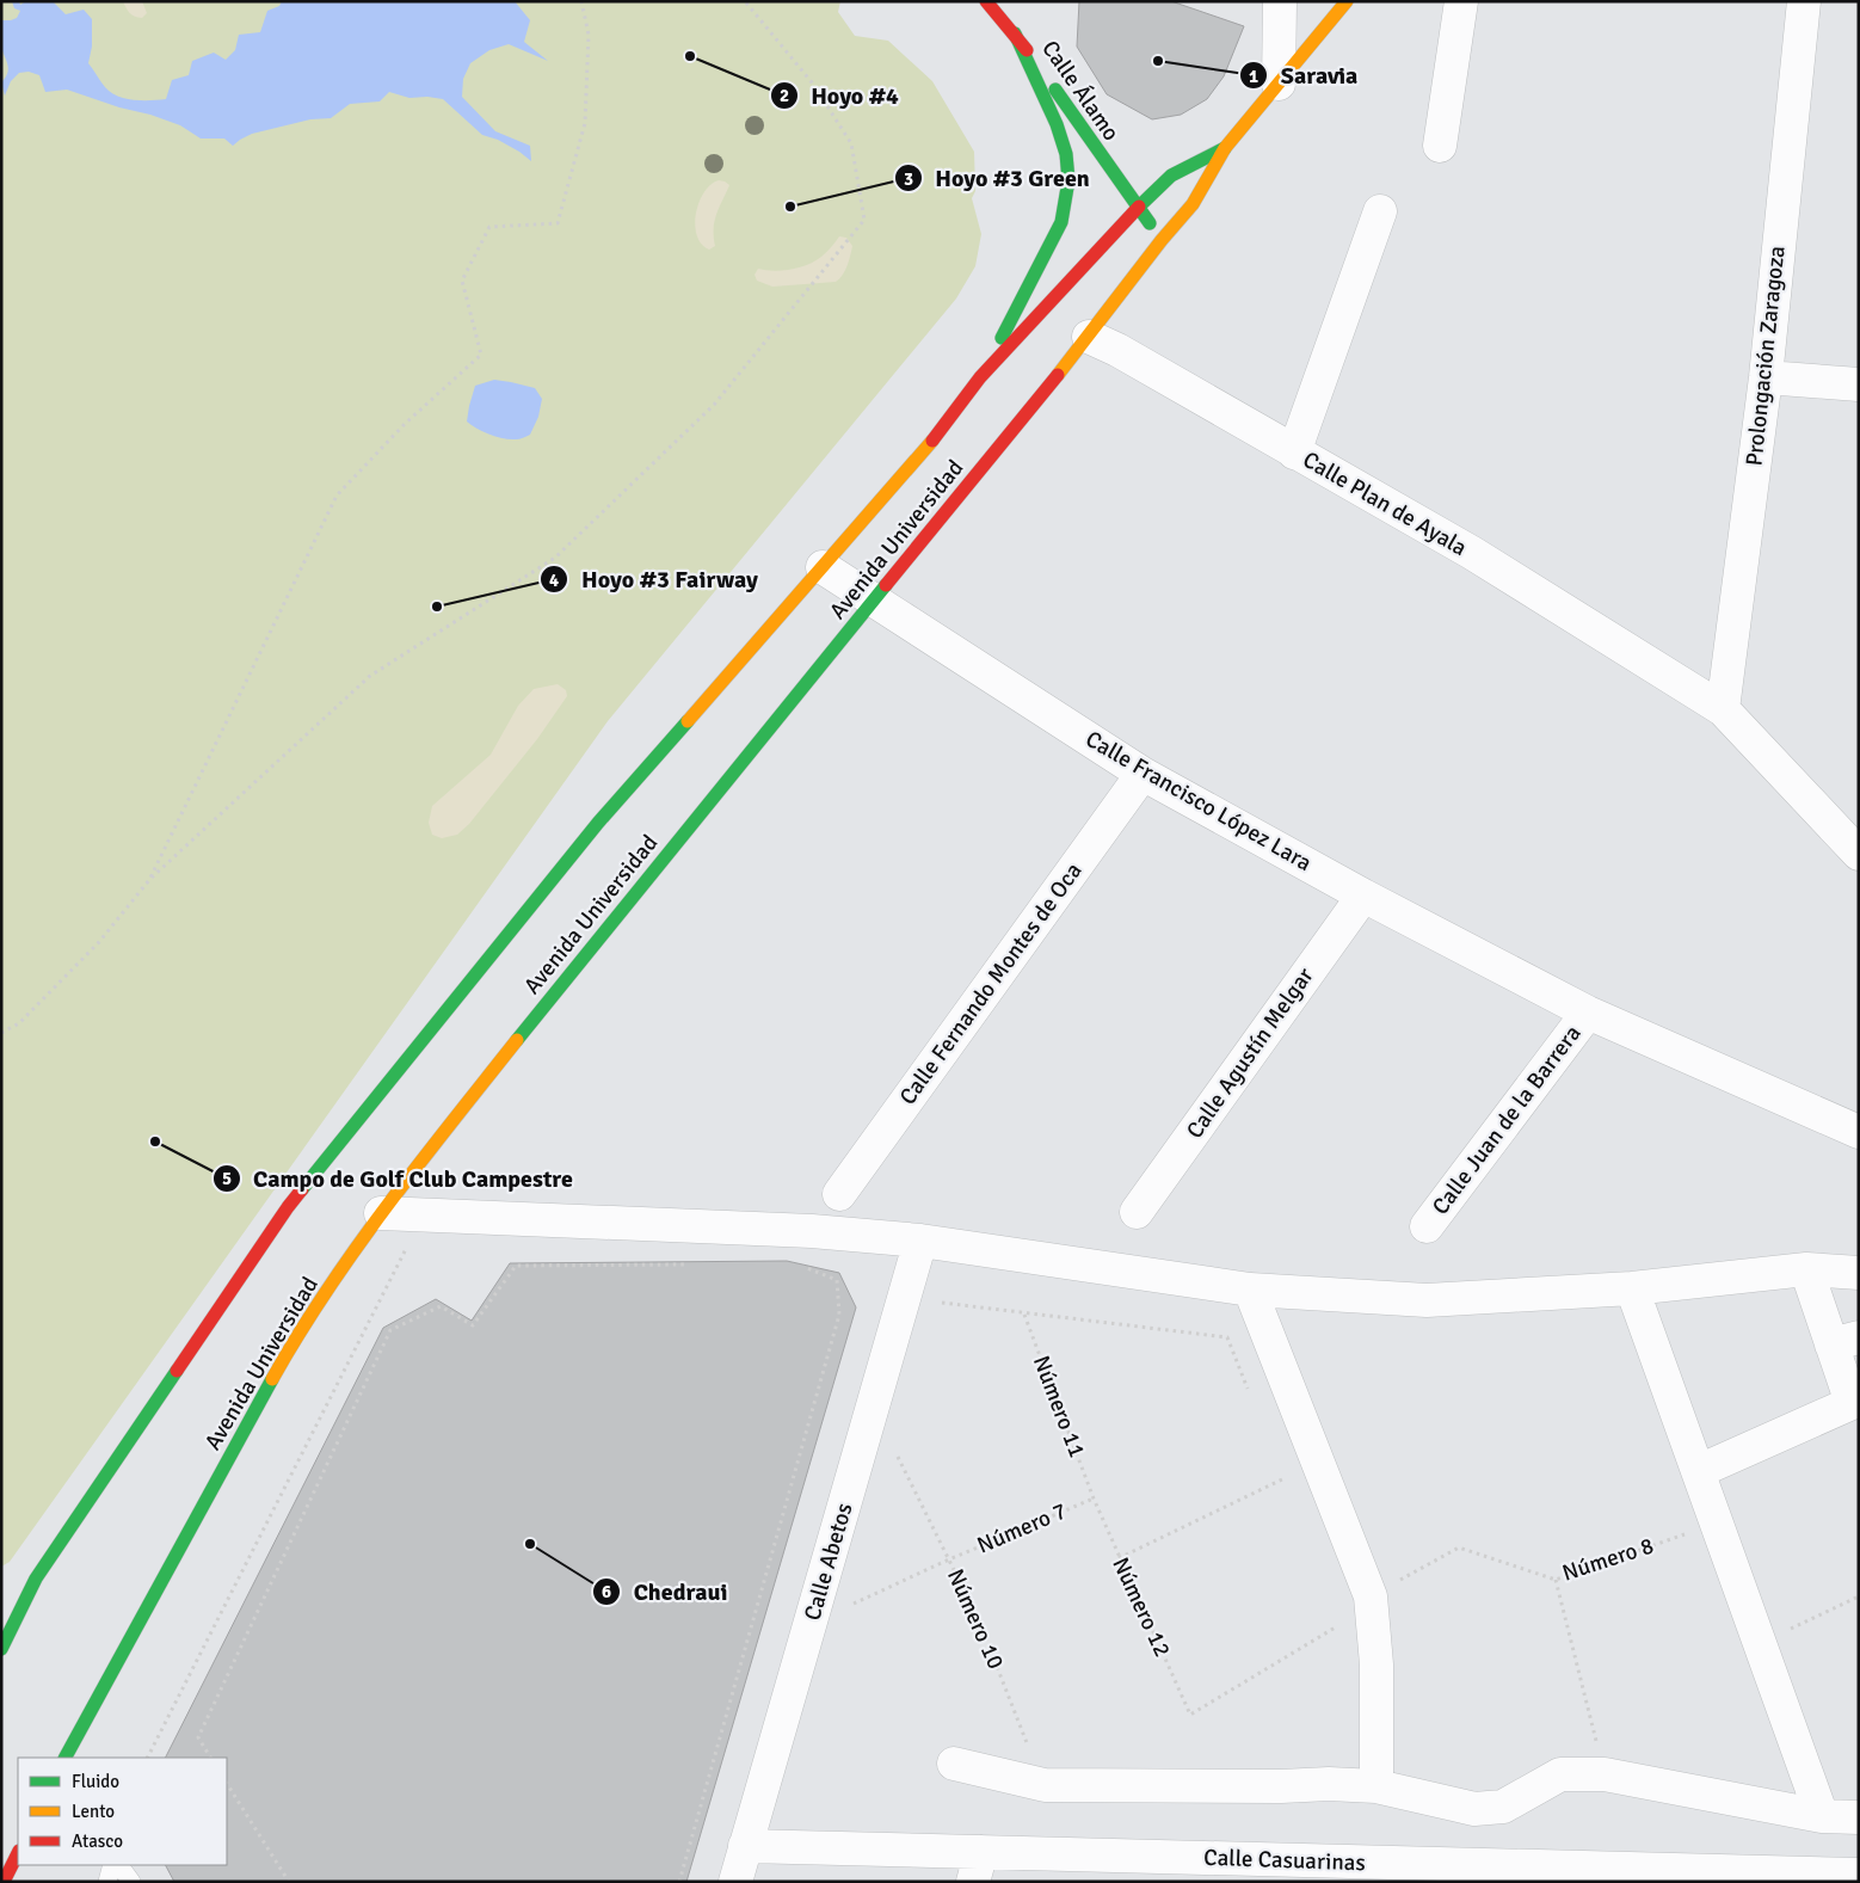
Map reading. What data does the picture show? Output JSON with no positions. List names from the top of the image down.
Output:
{
  "streets": {
    "main road": ["Calle Álamo", "Avenida Universidad"],
    "street": [
      "Prolongación Zaragoza",
      "Calle Plan de Ayala",
      "Calle Francisco López Lara",
      "Calle Fernando Montes de Oca",
      "Calle Agustín Melgar",
      "Calle Juan de la Barrera",
      "Calle Abetos",
      "Calle Casuarinas"
    ],
    "path": [
      "Número 11",
      "Número 7",
      "Número 8",
      "Número 12",
      "Número 10"
    ]
  },
  "crossings": [
    ["Calle Álamo", "Avenida Universidad"],
    ["Prolongación Zaragoza", "Calle Plan de Ayala"],
    ["Calle Plan de Ayala", "Avenida Universidad"],
    ["Avenida Universidad", "Calle Francisco López Lara"],
    ["Calle Francisco López Lara", "Calle Fernando Montes de Oca"],
    ["Calle Francisco López Lara", "Calle Agustín Melgar"],
    ["Calle Francisco López Lara", "Calle Juan de la Barrera"],
    ["Número 11", "Número 7"],
    ["Número 11", "Número 12"],
    ["Número 7", "Número 12"],
    ["Número 7", "Número 10"],
    ["Calle Abetos", "Calle Casuarinas"]
  ],
  "places": [
    "Hoyo #4",
    "Saravia",
    "Hoyo #3 Green",
    "Hoyo #3 Fairway",
    "Campo de Golf Club Campestre",
    "Chedraui"
  ],
  "legend": ["Fluido", "Lento", "Atasco"]
}
